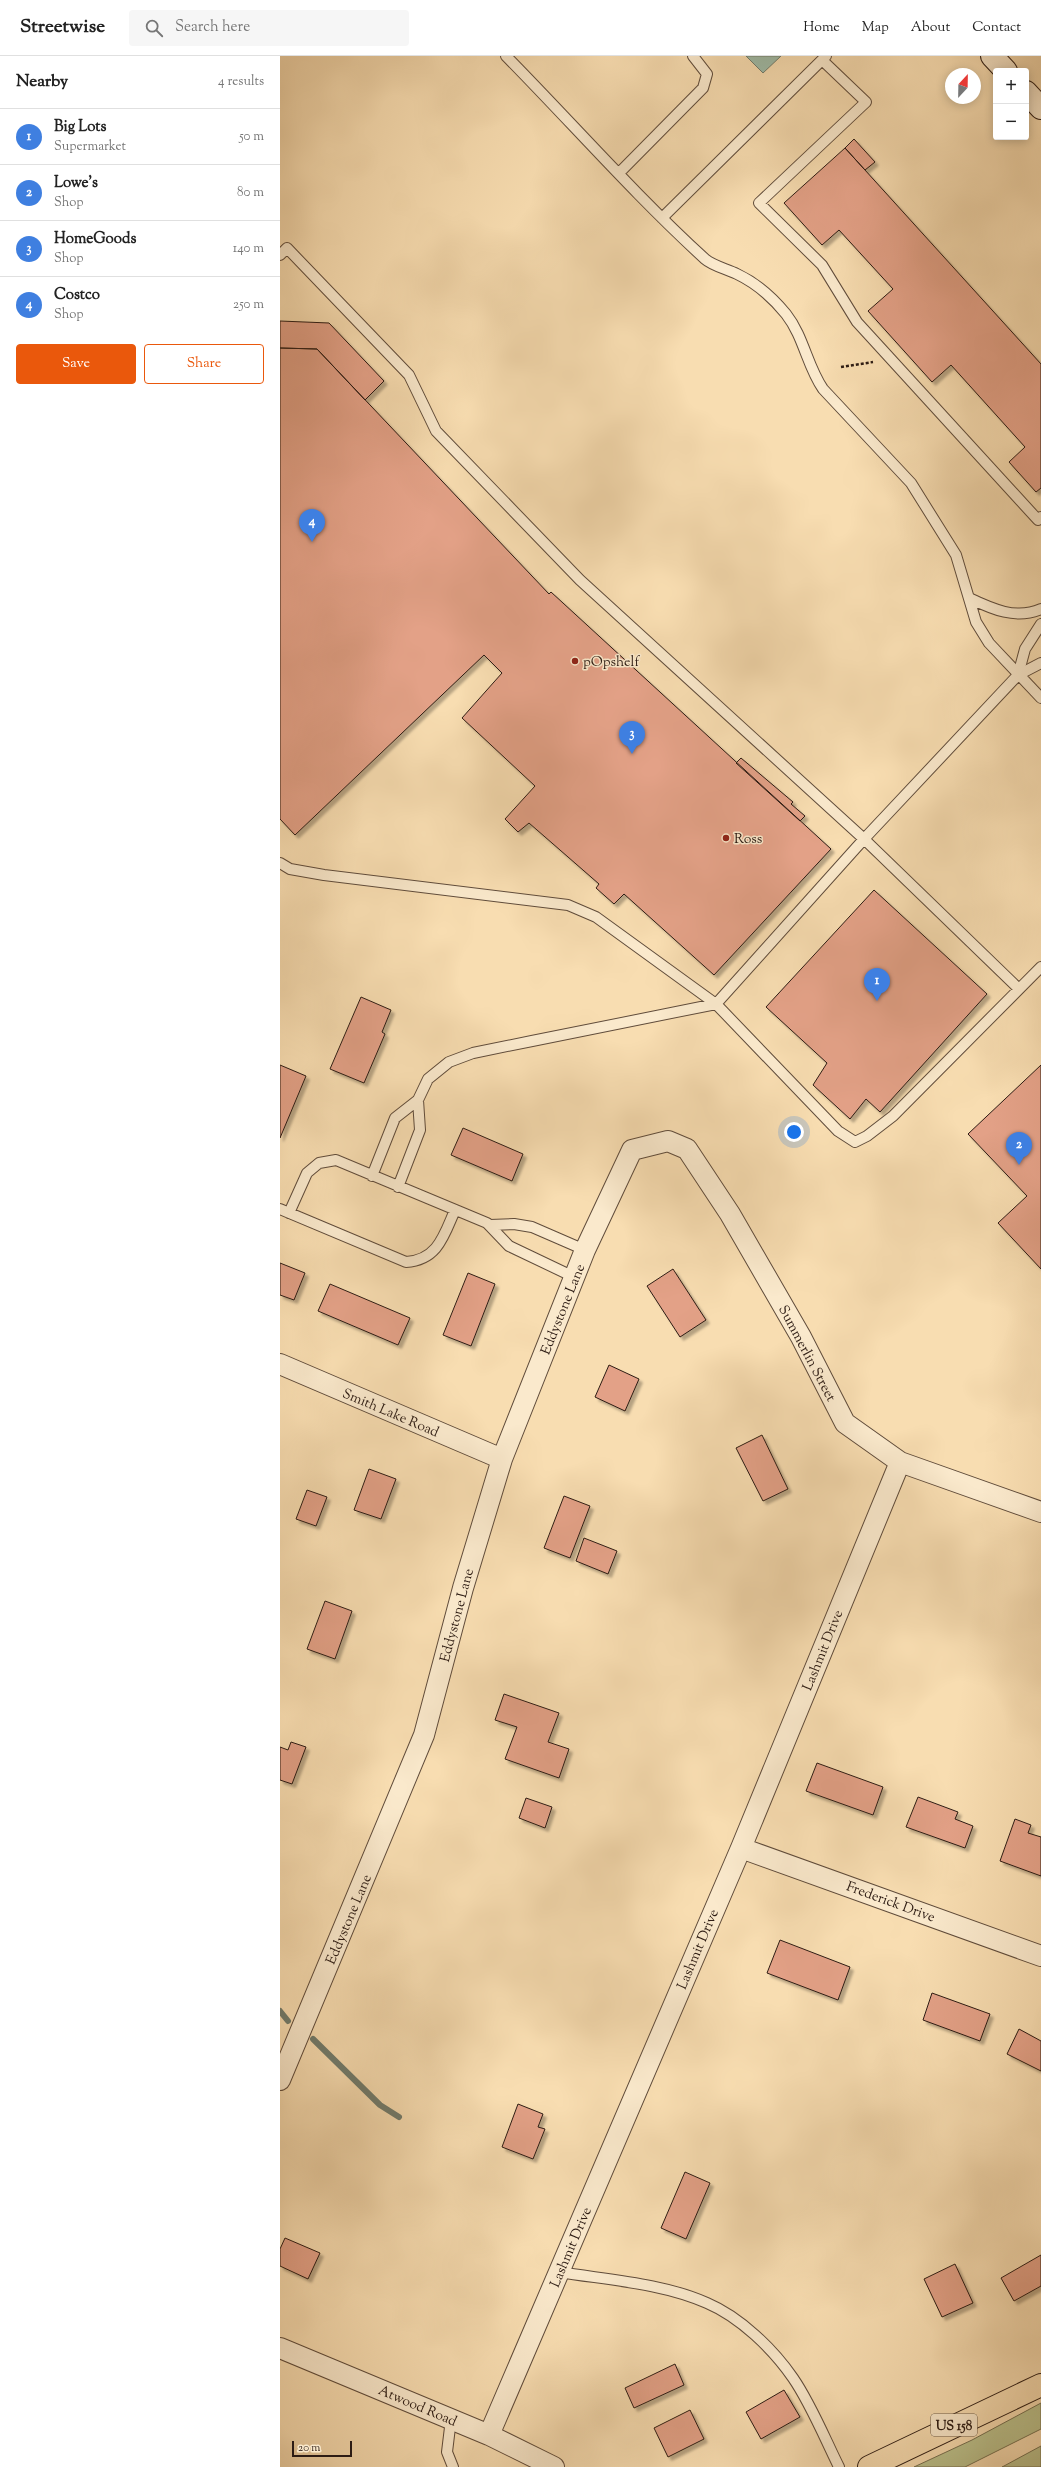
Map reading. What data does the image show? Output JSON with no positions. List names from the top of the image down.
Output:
{
  "streets": {
    "main road": ["US 158"],
    "street": [
      "Eddystone Lane",
      "Summerlin Street",
      "Smith Lake Road",
      "Lashmit Drive",
      "Frederick Drive",
      "Atwood Road"
    ]
  },
  "crossings": [
    ["Eddystone Lane", "Summerlin Street"],
    ["Eddystone Lane", "Smith Lake Road"],
    ["Summerlin Street", "Lashmit Drive"],
    ["Lashmit Drive", "Frederick Drive"],
    ["Lashmit Drive", "Atwood Road"]
  ],
  "places": ["pOpshelf", "Ross"],
  "scale_bar": "20 m",
  "north": "top",
  "page": {
    "header": "Streetwise",
    "search": "Search here",
    "nav": [
      "Home",
      "Map",
      "About",
      "Contact"
    ],
    "heading": ["Nearby", "4 results"],
    "map_buttons": ["+", "−"],
    "list": [
      {
        "mark": "1",
        "name": "Big Lots",
        "note": "Supermarket",
        "value": "50 m"
      },
      {
        "mark": "2",
        "name": "Lowe's",
        "note": "Shop",
        "value": "80 m"
      },
      {
        "mark": "3",
        "name": "HomeGoods",
        "note": "Shop",
        "value": "140 m"
      },
      {
        "mark": "4",
        "name": "Costco",
        "note": "Shop",
        "value": "250 m"
      }
    ],
    "buttons": ["Save", "Share"],
    "pins": [
      "4",
      "3",
      "1",
      "2"
    ],
    "scale": "20 m"
  }
}
